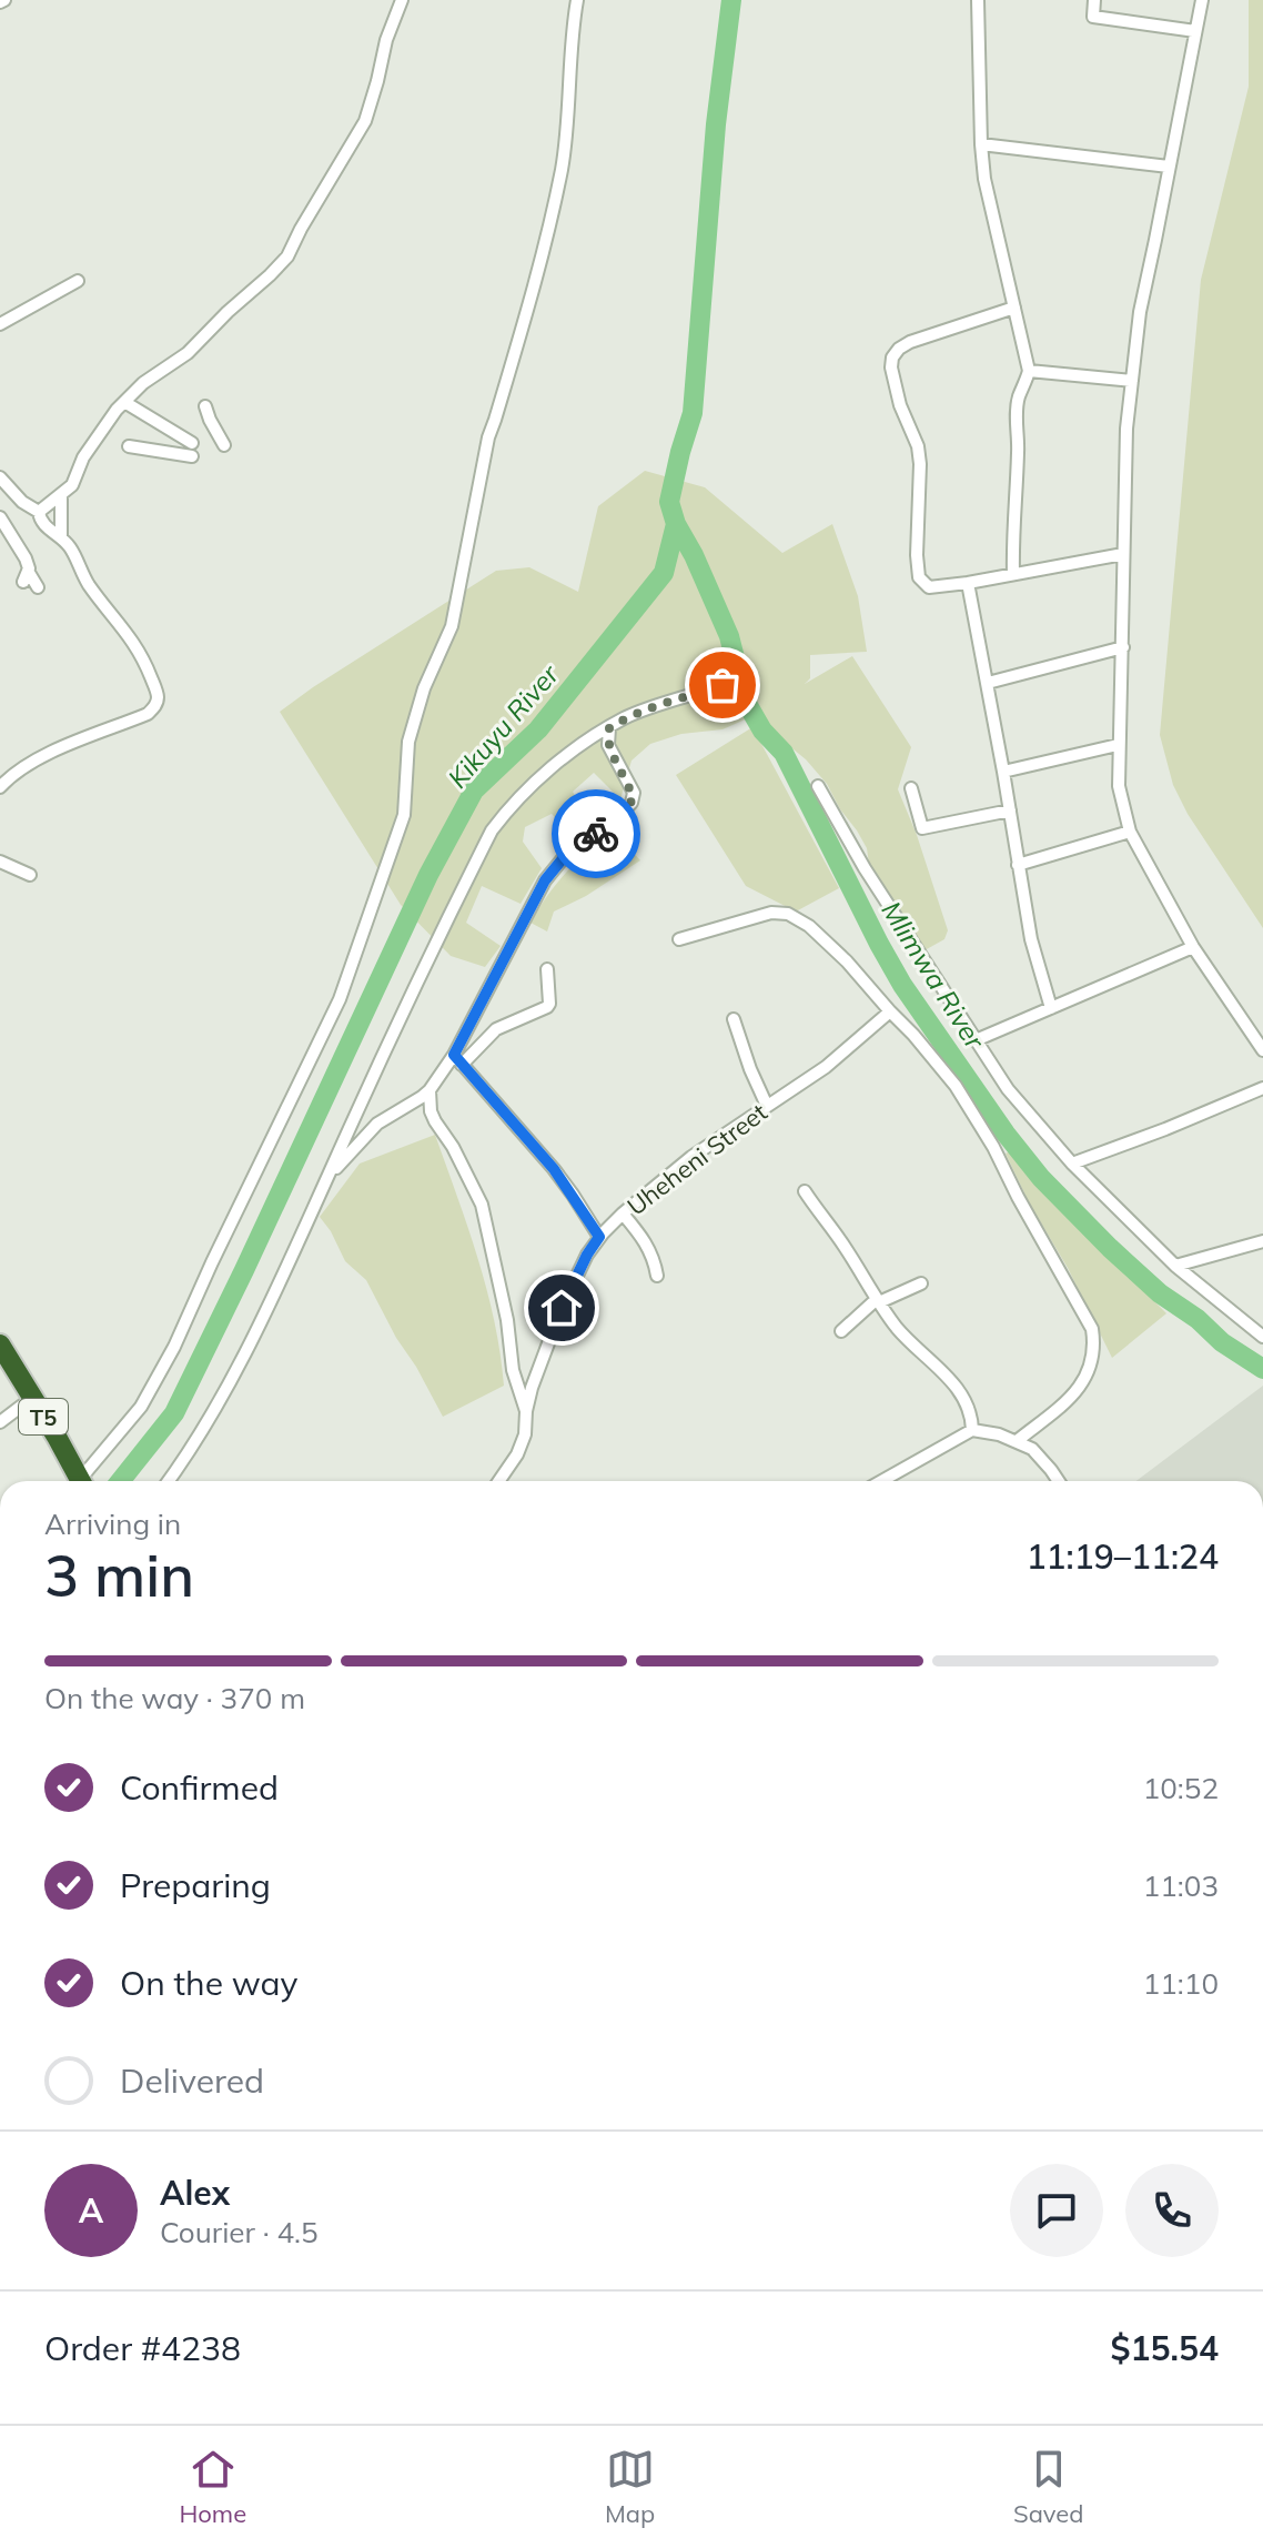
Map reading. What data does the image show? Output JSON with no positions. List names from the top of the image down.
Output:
{
  "streets": {
    "highway": ["T5"],
    "street": ["Uheheni Street"]
  },
  "water": ["Kikuyu River", "Mlimwa River"],
  "page": {
    "heading": ["3 min", "Arriving in", "11:19–11:24"],
    "panel": [
      "Alex",
      "Courier · 4.5",
      "Order #4238",
      "$15.54"
    ],
    "bar": "On the way · 370 m",
    "list": [
      ["Confirmed", "10:52"],
      ["Preparing", "11:03"],
      ["On the way", "11:10"],
      "Delivered"
    ],
    "round": "A",
    "tabs": ["Home", "Map", "Saved"]
  }
}
